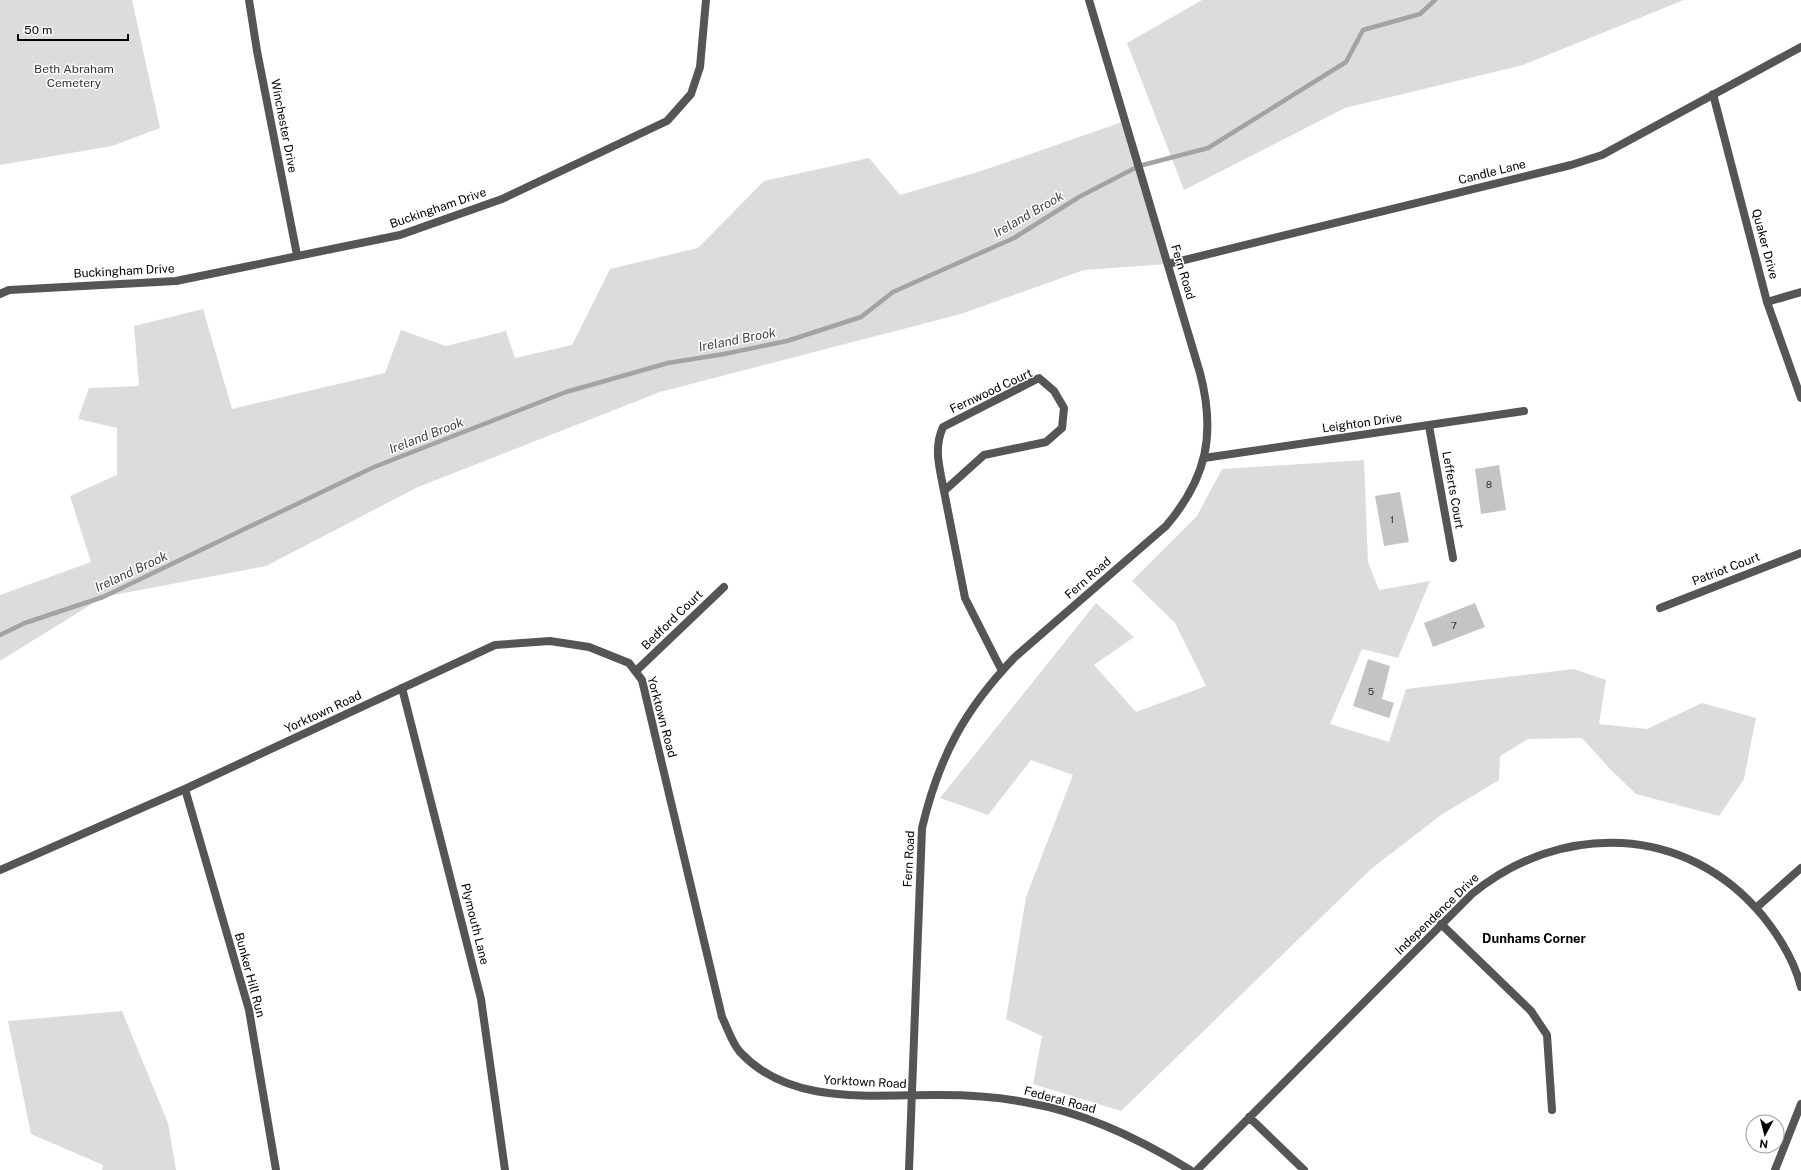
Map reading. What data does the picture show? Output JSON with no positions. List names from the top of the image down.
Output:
{
  "streets": {
    "street": [
      "Winchester Drive",
      "Candle Lane",
      "Buckingham Drive",
      "Quaker Drive",
      "Fern Road",
      "Fernwood Court",
      "Leighton Drive",
      "Lefferts Court",
      "Patriot Court",
      "Bedford Court",
      "Yorktown Road",
      "Independence Drive",
      "Plymouth Lane",
      "Bunker Hill Run",
      "Federal Road"
    ]
  },
  "crossings": [
    ["Winchester Drive", "Buckingham Drive"],
    ["Candle Lane", "Quaker Drive"],
    ["Candle Lane", "Fern Road"],
    ["Fern Road", "Fernwood Court"],
    ["Fern Road", "Leighton Drive"],
    ["Fern Road", "Yorktown Road"],
    ["Fern Road", "Federal Road"],
    ["Leighton Drive", "Lefferts Court"],
    ["Bedford Court", "Yorktown Road"],
    ["Yorktown Road", "Plymouth Lane"],
    ["Yorktown Road", "Bunker Hill Run"],
    ["Yorktown Road", "Federal Road"]
  ],
  "districts": ["Dunhams Corner"],
  "water": ["Ireland Brook"],
  "parks": ["Beth Abraham Cemetery"],
  "house_numbers": [
    "8",
    "1",
    "7",
    "5"
  ],
  "scale_bar": "50 m",
  "north": "bottom"
}
